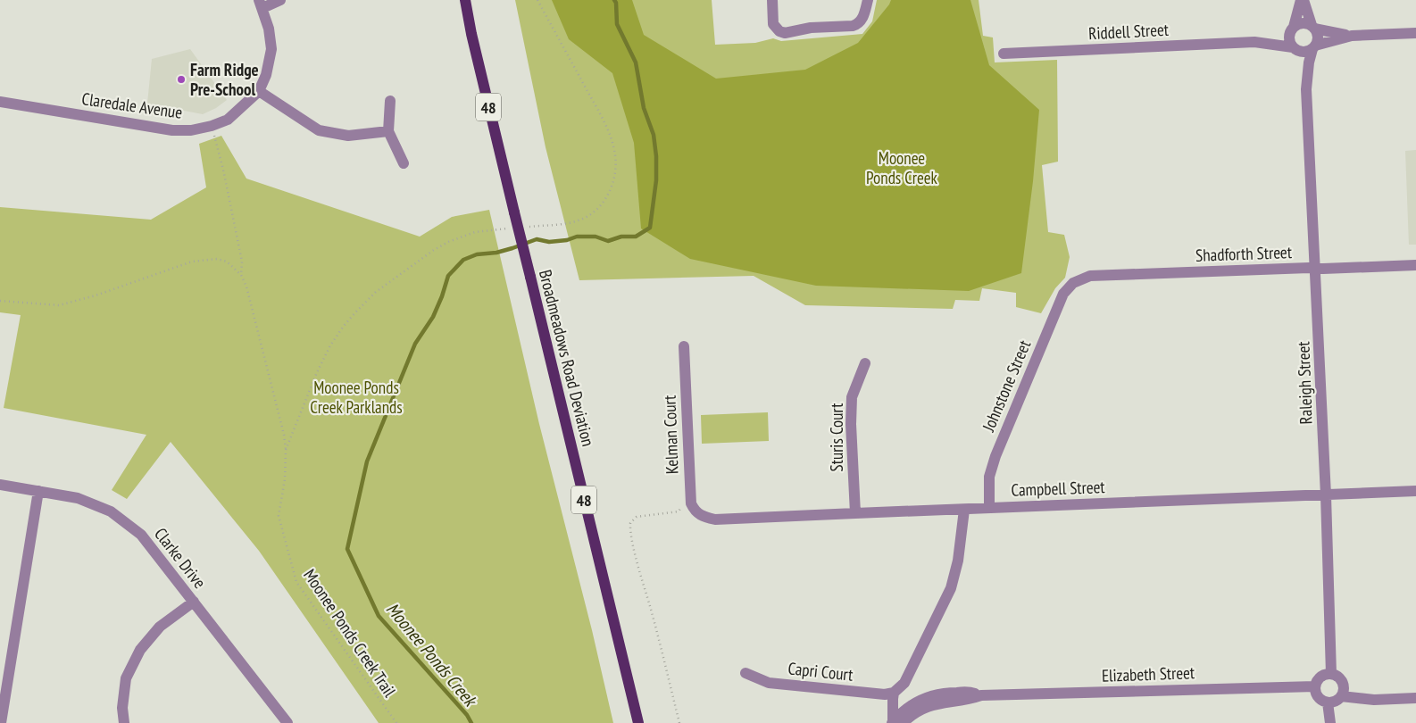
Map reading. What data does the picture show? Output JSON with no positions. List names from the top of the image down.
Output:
{
  "streets": {
    "main road": ["48", "Broadmeadows Road Deviation"],
    "street": [
      "Riddell Street",
      "Claredale Avenue",
      "Shadforth Street",
      "Raleigh Street",
      "Johnstone Street",
      "Kelman Court",
      "Sturis Court",
      "Campbell Street",
      "Clarke Drive",
      "Capri Court",
      "Elizabeth Street"
    ],
    "path": ["Moonee Ponds Creek Trail"]
  },
  "crossings": [
    ["Riddell Street", "Raleigh Street"],
    ["Shadforth Street", "Raleigh Street"],
    ["Shadforth Street", "Johnstone Street"],
    ["Raleigh Street", "Campbell Street"],
    ["Raleigh Street", "Elizabeth Street"],
    ["Johnstone Street", "Campbell Street"],
    ["Kelman Court", "Campbell Street"],
    ["Sturis Court", "Campbell Street"]
  ],
  "water": ["Moonee Ponds Creek"],
  "parks": ["Moonee Ponds Creek", "Moonee Ponds Creek Parklands"],
  "places": ["Farm Ridge Pre-School"]
}
